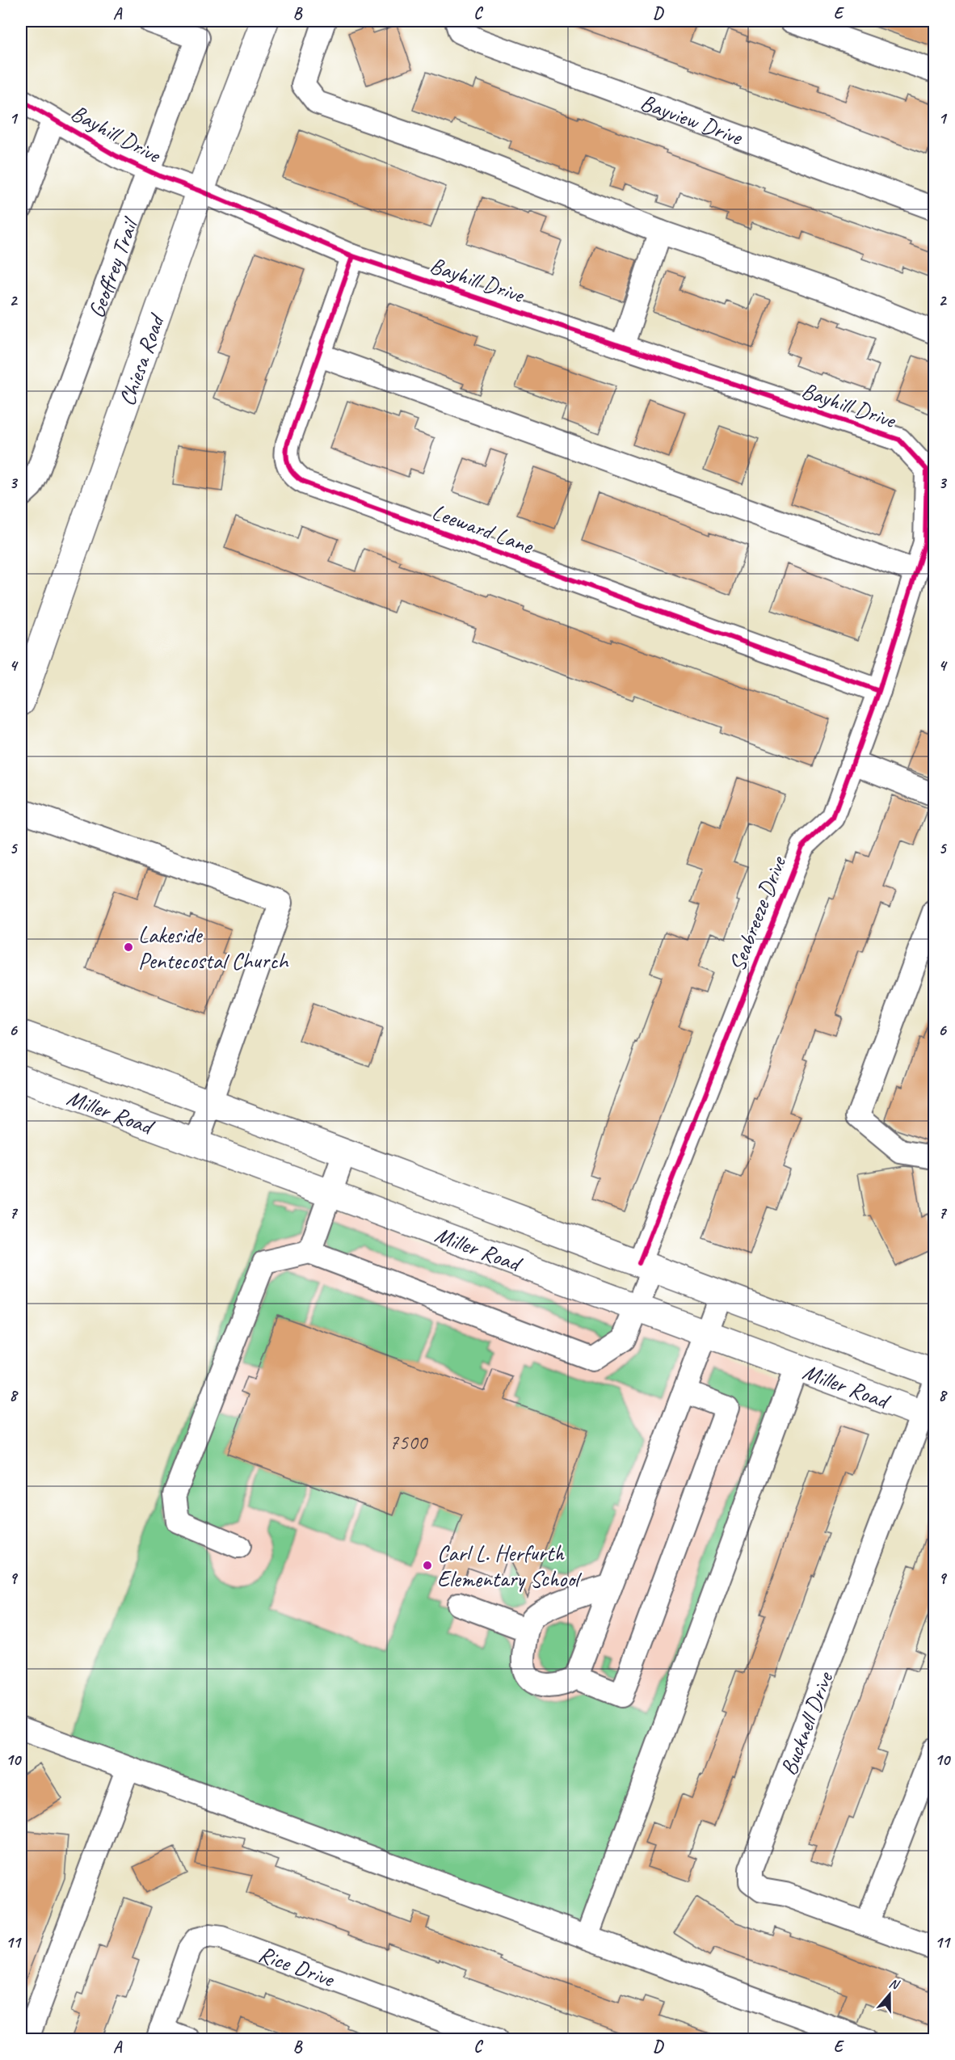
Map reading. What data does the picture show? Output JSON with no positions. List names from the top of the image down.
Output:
{
  "streets": {
    "main road": ["Chiesa Road", "Miller Road"],
    "street": [
      "Bayview Drive",
      "Bayhill Drive",
      "Geoffrey Trail",
      "Leeward Lane",
      "Seabreeze Drive",
      "Bucknell Drive",
      "Rice Drive"
    ]
  },
  "crossings": [
    ["Bayhill Drive", "Geoffrey Trail"],
    ["Bayhill Drive", "Chiesa Road"],
    ["Bayhill Drive", "Leeward Lane"],
    ["Bayhill Drive", "Seabreeze Drive"],
    ["Leeward Lane", "Seabreeze Drive"],
    ["Seabreeze Drive", "Miller Road"],
    ["Miller Road", "Bucknell Drive"]
  ],
  "places": ["Lakeside Pentecostal Church", "Carl L. Herfurth Elementary School"],
  "house_numbers": ["7500"],
  "north": "top",
  "grid": {
    "columns": [
      "A",
      "B",
      "C",
      "D",
      "E"
    ],
    "rows": [
      "1",
      "2",
      "3",
      "4",
      "5",
      "6",
      "7",
      "8",
      "9",
      "10",
      "11"
    ]
  }
}
